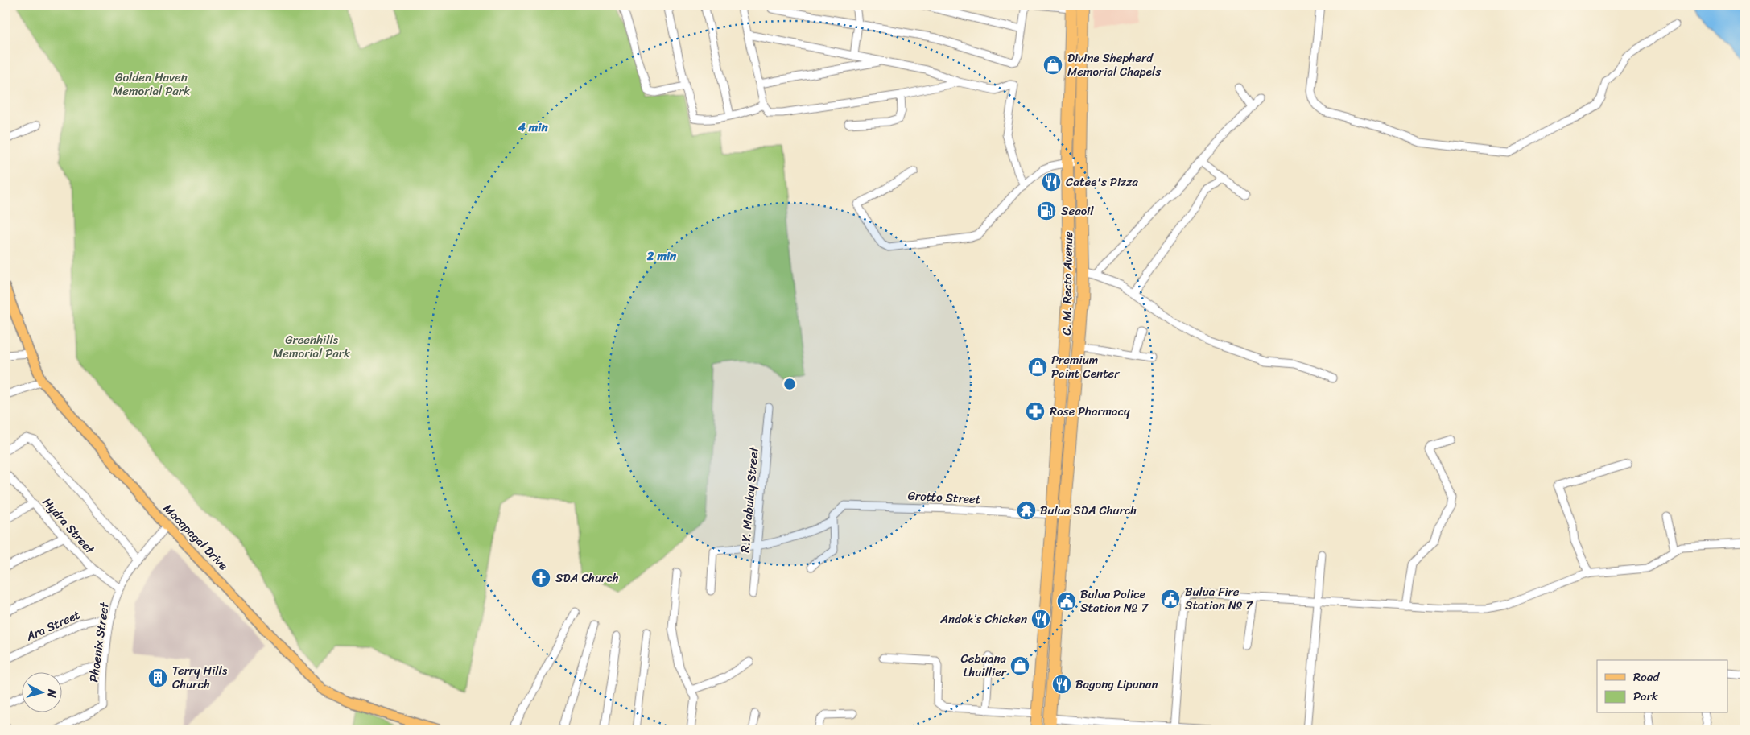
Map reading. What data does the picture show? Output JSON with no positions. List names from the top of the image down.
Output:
{
  "streets": {
    "highway": ["C. M. Recto Avenue"],
    "main road": ["Macapagal Drive"],
    "street": [
      "Grotto Street",
      "R.Y. Mabulay Street",
      "Hydra Street",
      "Ara Street",
      "Phoenix Street"
    ]
  },
  "crossings": [
    ["C. M. Recto Avenue", "Grotto Street"],
    ["Hydra Street", "Phoenix Street"],
    ["Macapagal Drive", "Phoenix Street"],
    ["Ara Street", "Phoenix Street"]
  ],
  "parks": ["Golden Haven Memorial Park", "Greenhills Memorial Park"],
  "places": {
    "shop": ["Divine Shepherd Memorial Chapels", "Premium Paint Center", "Cebuana Lhuillier"],
    "restaurant": ["Catee's Pizza", "Andok’s Chicken", "Bagong Lipunan"],
    "fuel station": ["Seaoil"],
    "pharmacy": ["Rose Pharmacy"],
    "temple": ["Bulua SDA Church"],
    "church": ["SDA Church"],
    "public building": ["Bulua Fire Station № 7", "Bulua Police Station № 7"],
    "building": ["Terry Hills Church"]
  },
  "legend": ["Road", "Park"],
  "north": "right",
  "rings": ["4 min", "2 min"]
}
